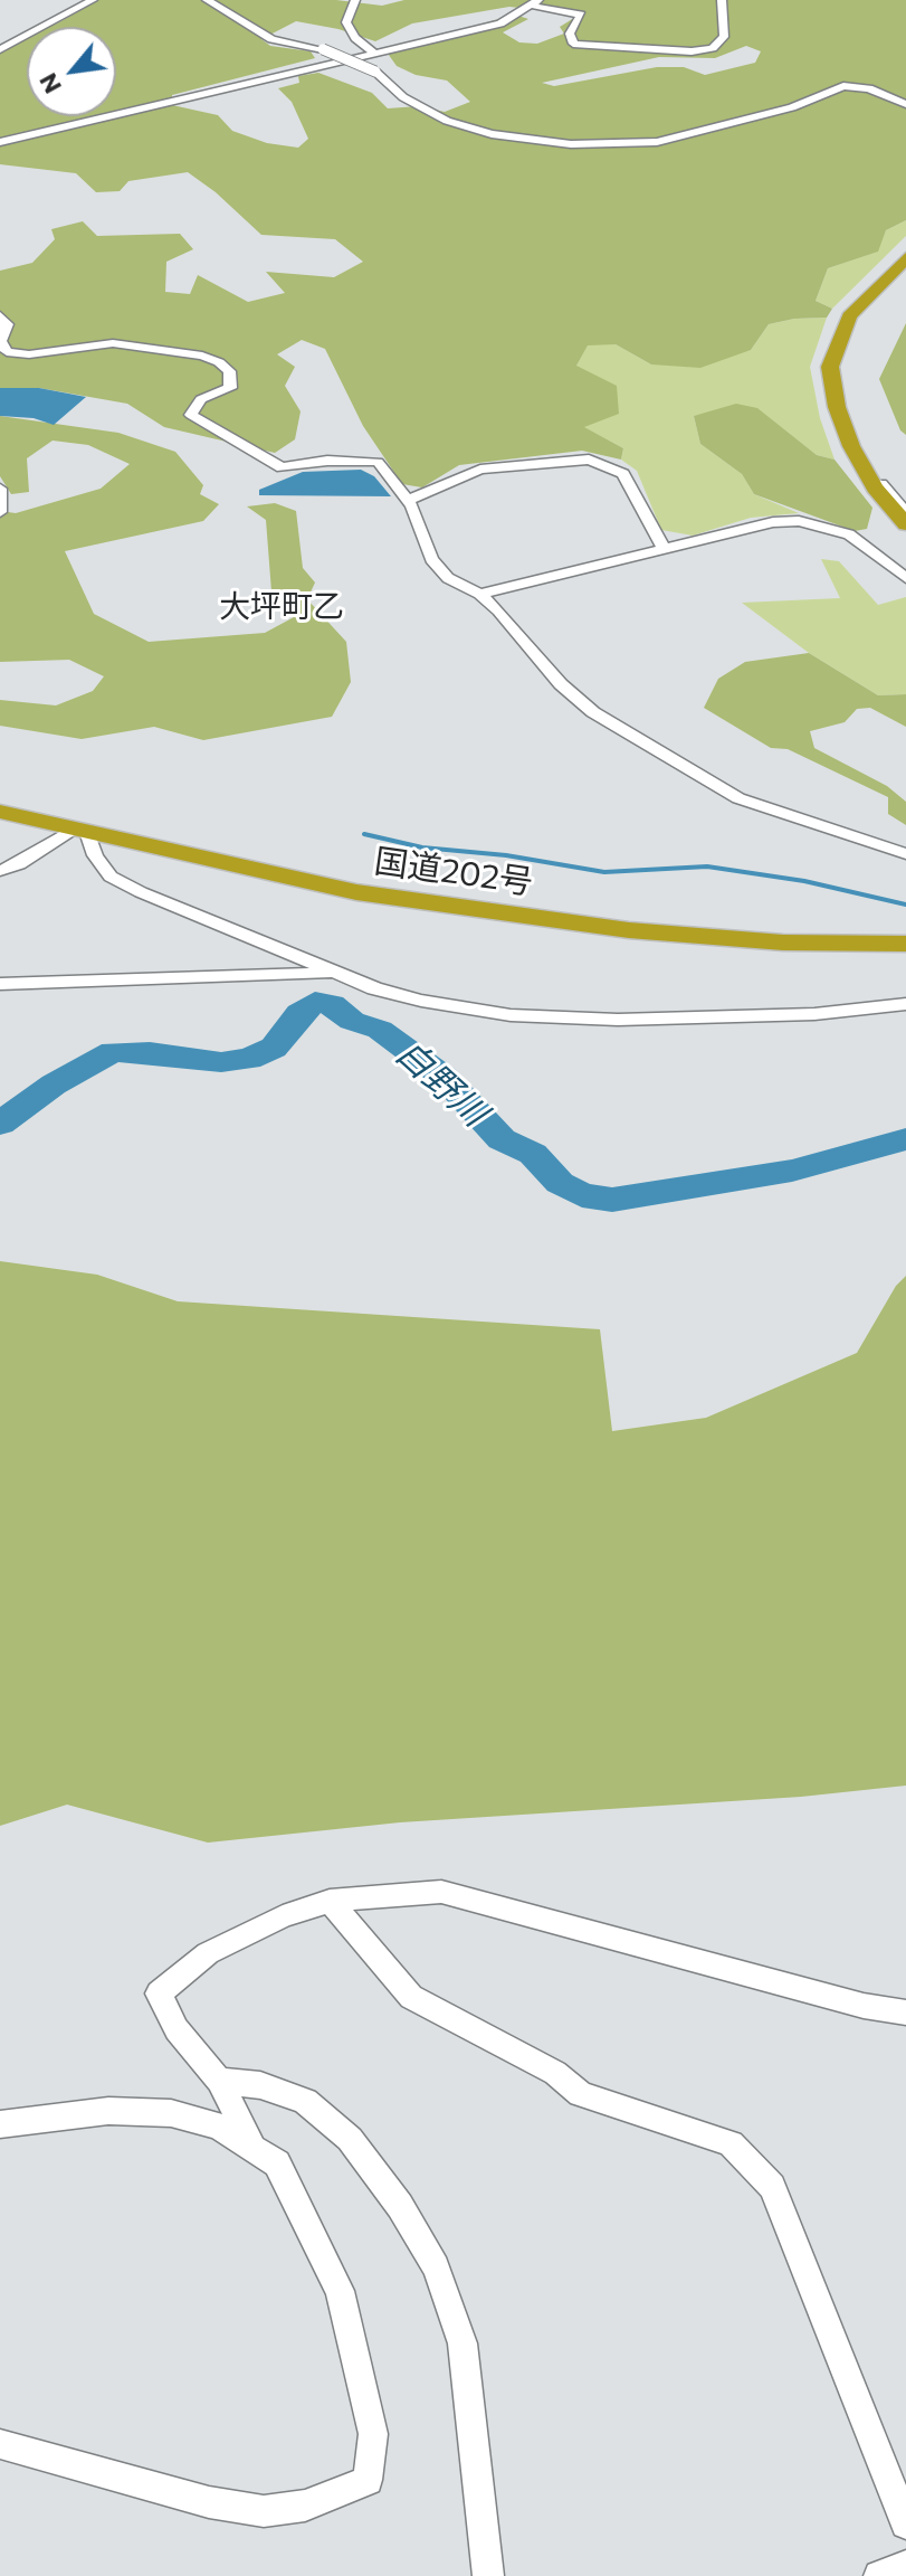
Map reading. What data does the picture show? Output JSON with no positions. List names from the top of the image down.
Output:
{
  "streets": {
    "highway": ["国道202号"]
  },
  "districts": ["大坪町乙"],
  "water": ["白野川"],
  "north": "bottom left"
}
